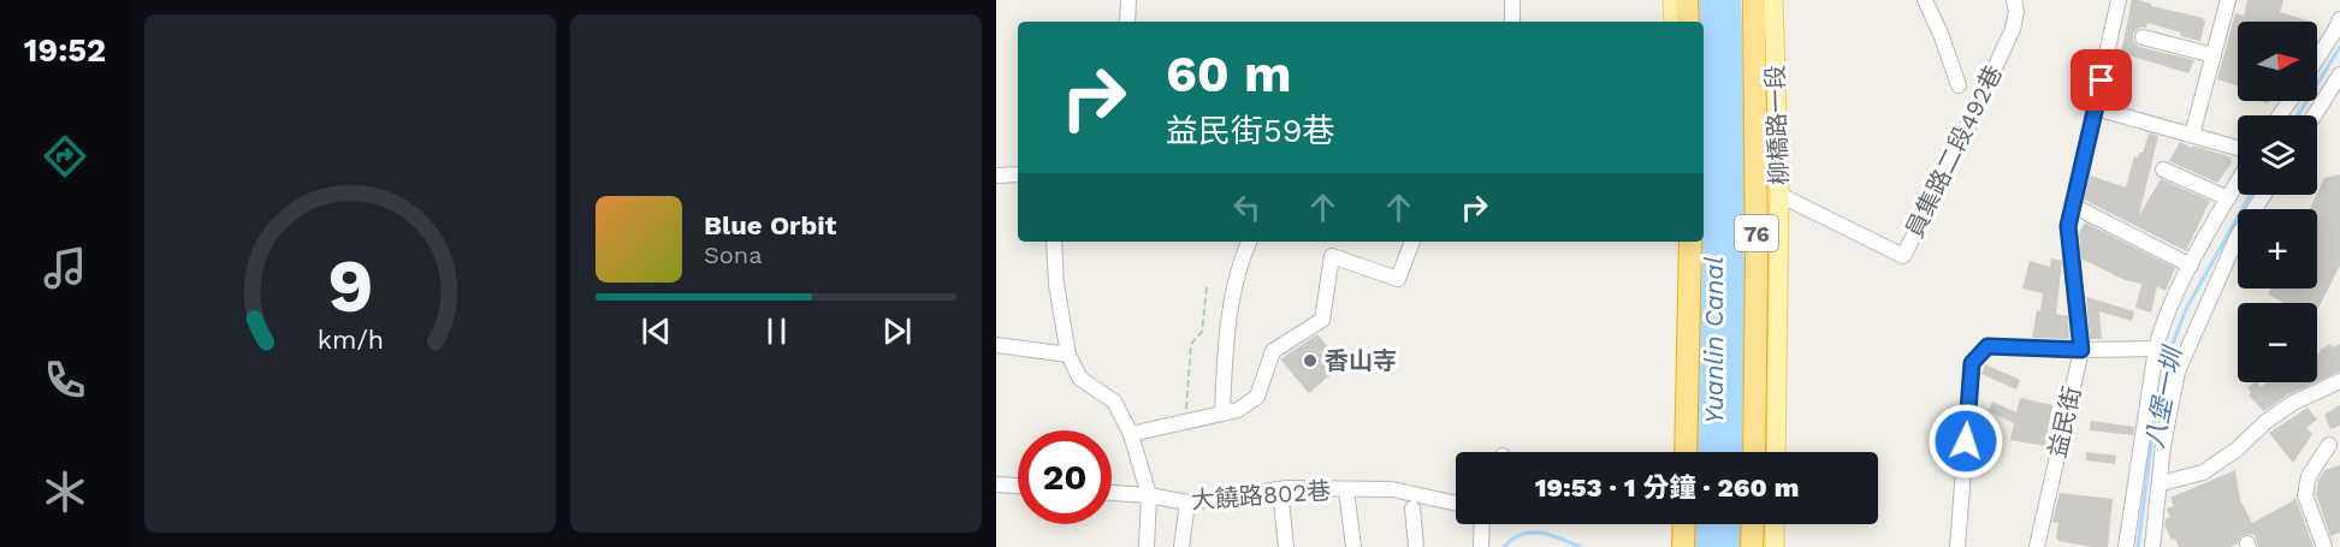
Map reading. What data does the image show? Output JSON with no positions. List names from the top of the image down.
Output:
{
  "streets": {
    "highway": ["76"],
    "main road": ["柳橋路一段"],
    "street": ["員集路二段492巷", "益民街", "大饒路802巷"]
  },
  "crossings": [
    ["柳橋路一段", "員集路二段492巷"]
  ],
  "water": ["Yuanlin Canal", "八堡一圳"],
  "places": ["香山寺"],
  "north": "right",
  "page": {
    "tabs": "19:52",
    "map_buttons": ["+", "−"],
    "turn": ["60 m", "益民街59巷"],
    "song": ["Blue Orbit", "Sona"],
    "limit": "20",
    "trip": "19:53 · 1 分鐘 · 260 m",
    "gauge": ["9", "km/h"]
  }
}
